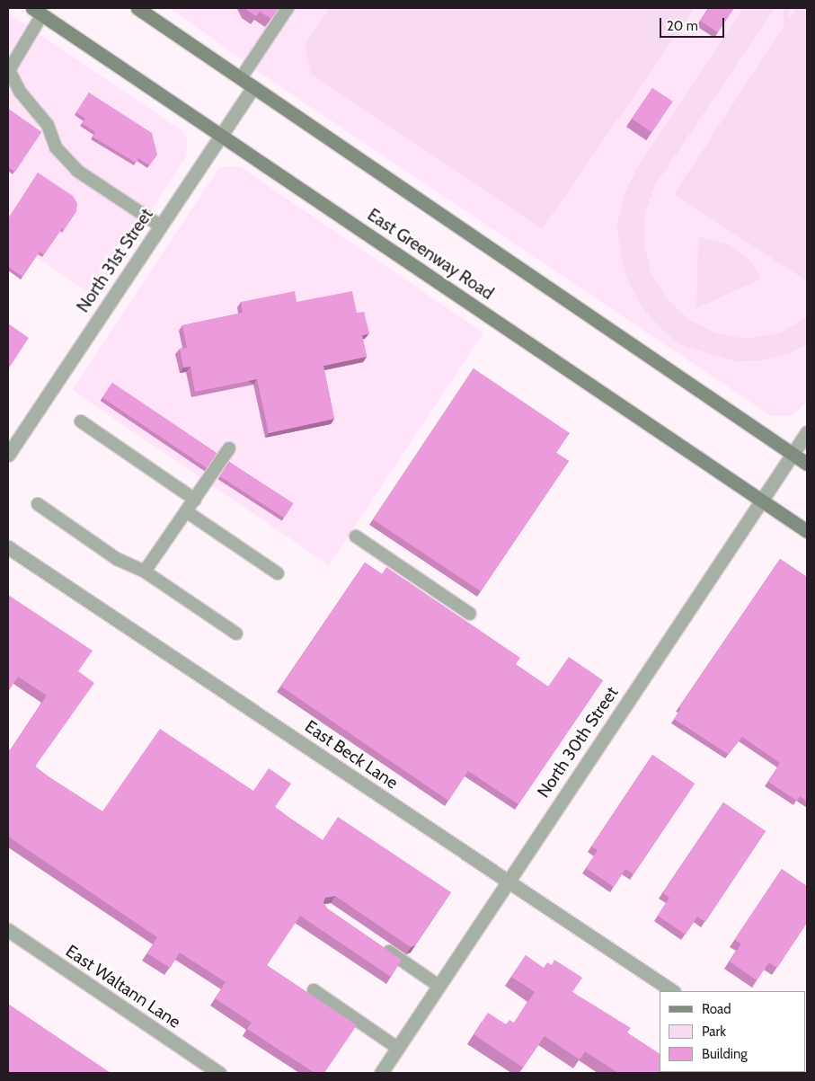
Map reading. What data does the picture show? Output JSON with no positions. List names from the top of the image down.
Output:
{
  "streets": {
    "main road": ["East Greenway Road"],
    "street": [
      "North 31st Street",
      "North 30th Street",
      "East Beck Lane",
      "East Waltann Lane"
    ]
  },
  "crossings": [
    ["East Greenway Road", "North 31st Street"],
    ["East Greenway Road", "North 30th Street"],
    ["North 30th Street", "East Beck Lane"]
  ],
  "legend": ["Road", "Park", "Building"],
  "scale_bar": "20 m"
}
